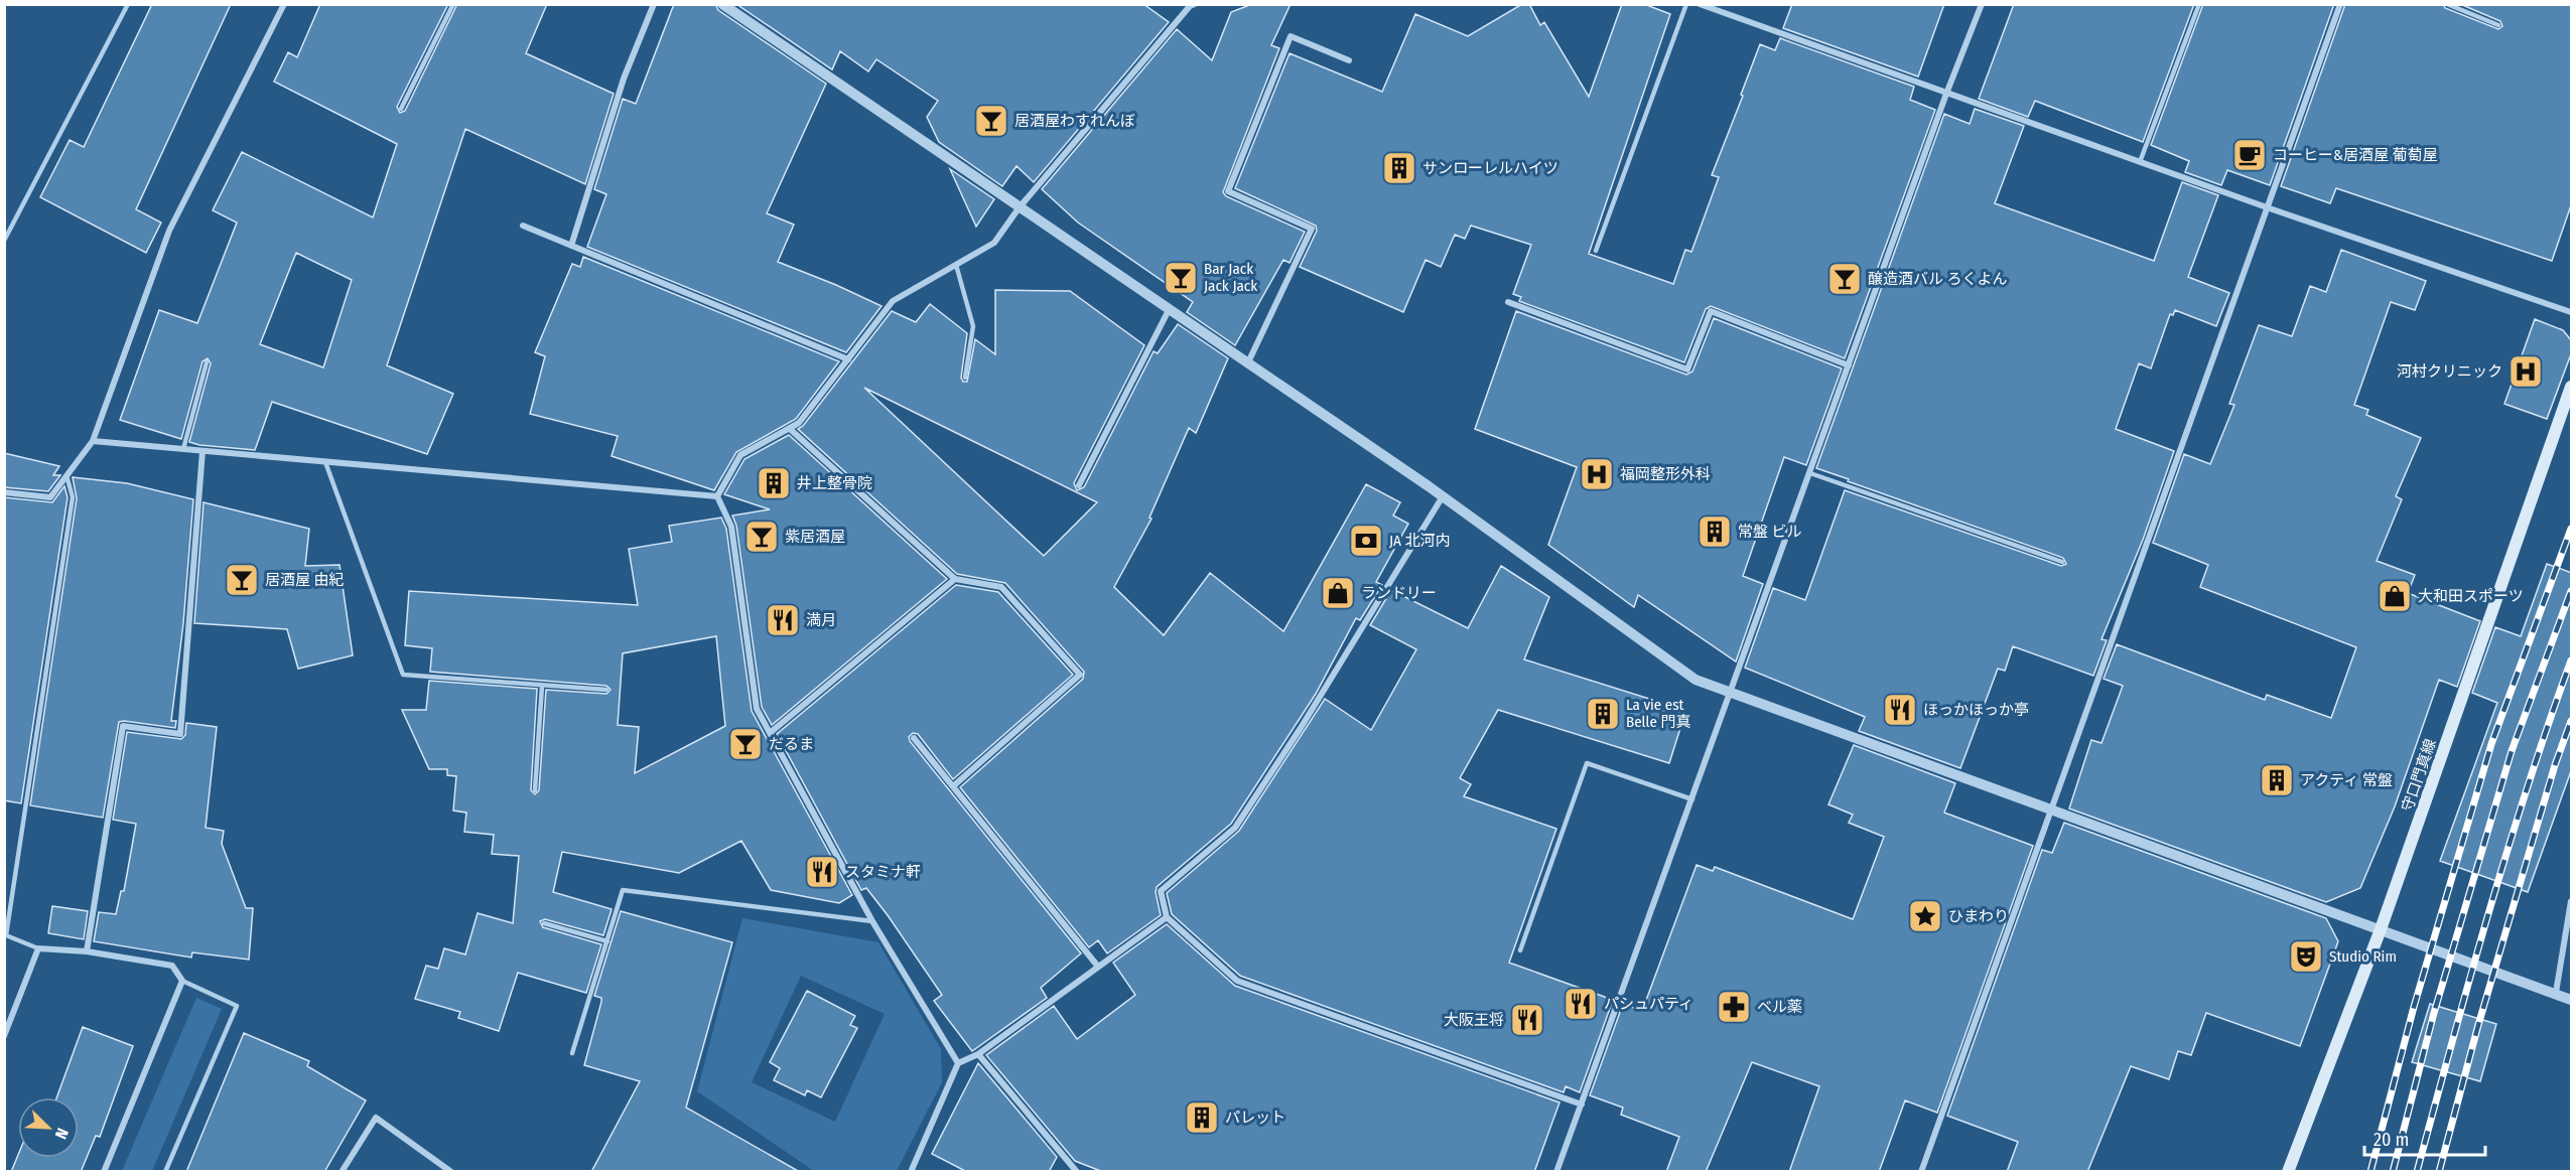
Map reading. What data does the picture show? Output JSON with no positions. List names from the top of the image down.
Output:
{
  "streets": {
    "main road": ["守口門真線"]
  },
  "places": {
    "bar": [
      "居酒屋わすれんぼ",
      "Bar Jack Jack Jack",
      "醸造酒バル ろくよん",
      "紫居酒屋",
      "居酒屋 由紀",
      "だるま"
    ],
    "cafe": ["コーヒー&居酒屋 葡萄屋"],
    "building": [
      "サンローレルハイツ",
      "井上整骨院",
      "常盤 ビル",
      "La vie est Belle 門真",
      "アクティ 常盤",
      "パレット"
    ],
    "hospital": ["河村クリニック", "福岡整形外科"],
    "bank": ["JA 北河内"],
    "shop": ["ランドリー", "大和田スポーツ"],
    "restaurant": [
      "満月",
      "ほっかほっか亭",
      "スタミナ軒",
      "パシュパティ",
      "大阪王将"
    ],
    "place": ["ひまわり"],
    "theatre": ["Studio Rim"],
    "pharmacy": ["ベル薬"]
  },
  "scale_bar": "20 m",
  "north": "bottom right"
}
